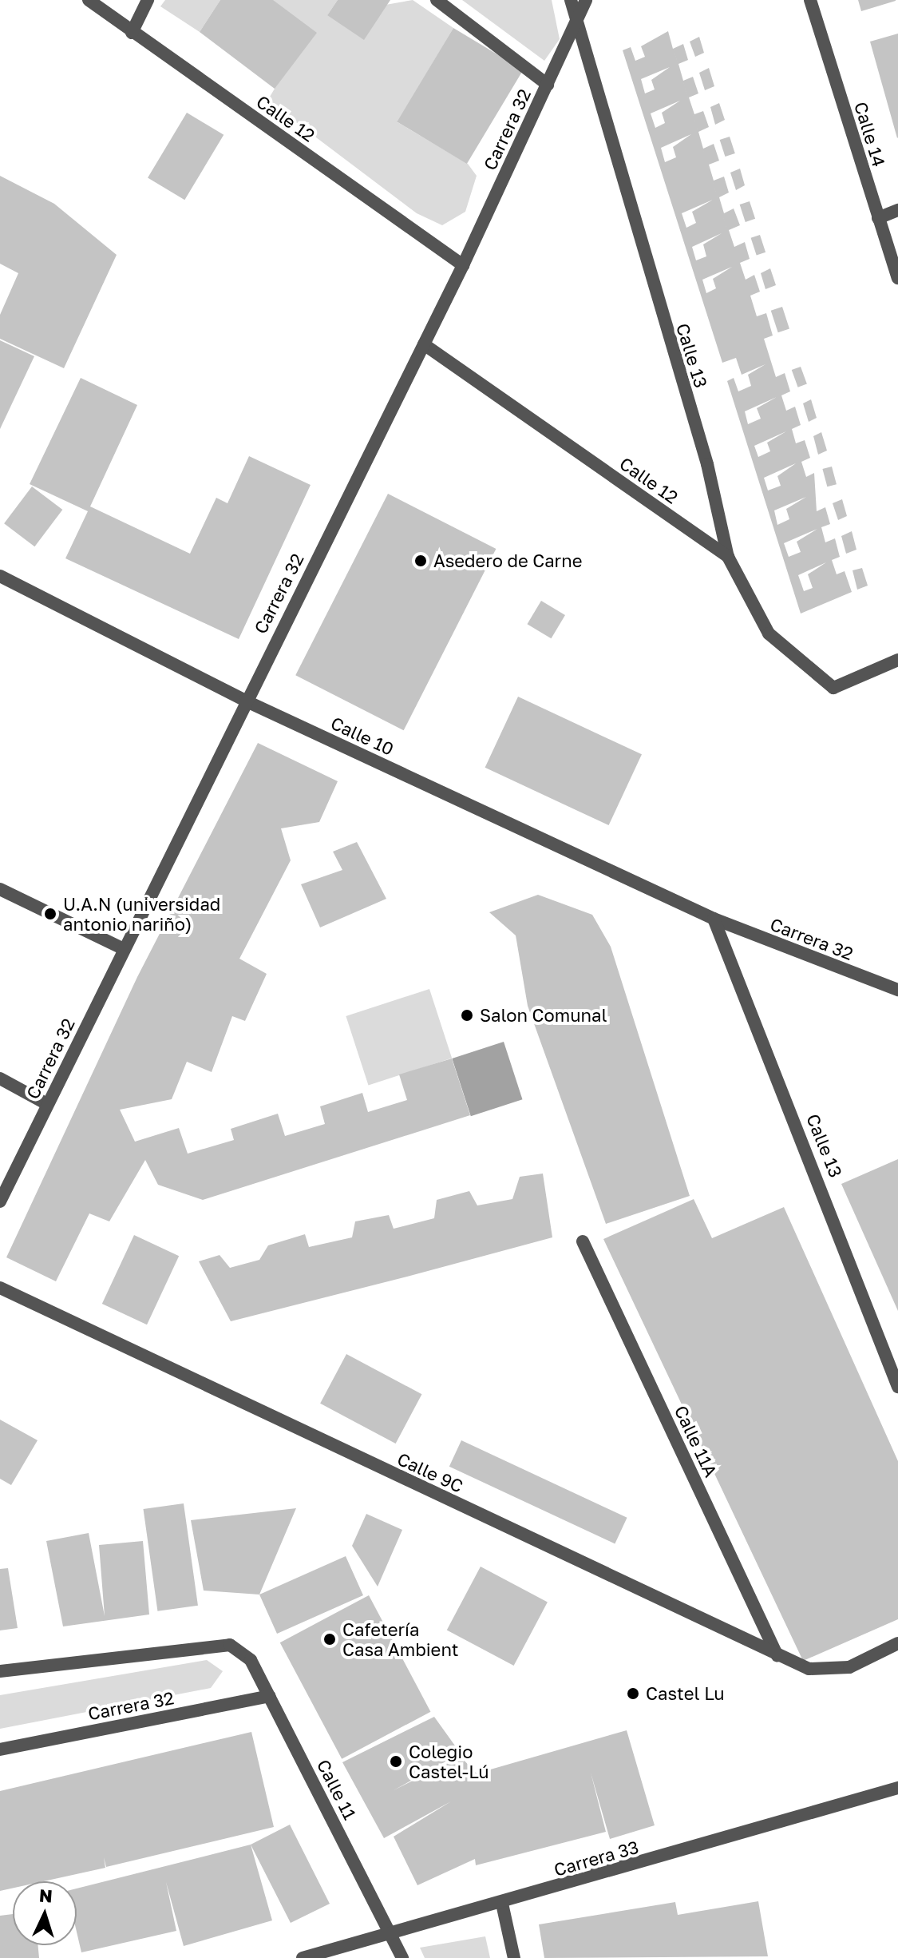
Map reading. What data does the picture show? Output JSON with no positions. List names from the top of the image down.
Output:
{
  "streets": {
    "street": [
      "Calle 12",
      "Carrera 32",
      "Calle 14",
      "Calle 13",
      "Calle 10",
      "Calle 11A",
      "Calle 9C",
      "Calle 11",
      "Carrera 33"
    ]
  },
  "crossings": [
    ["Calle 12", "Carrera 32"],
    ["Calle 12", "Calle 13"],
    ["Carrera 32", "Calle 13"],
    ["Carrera 32", "Calle 10"],
    ["Carrera 32", "Calle 11"],
    ["Calle 13", "Calle 10"],
    ["Calle 11A", "Calle 9C"],
    ["Calle 11", "Carrera 33"]
  ],
  "places": [
    "Asedero de Carne",
    "U.A.N (universidad antonio nariño)",
    "Salon Comunal",
    "Cafetería Casa Ambient",
    "Castel Lu",
    "Colegio Castel-Lú"
  ],
  "north": "top"
}
